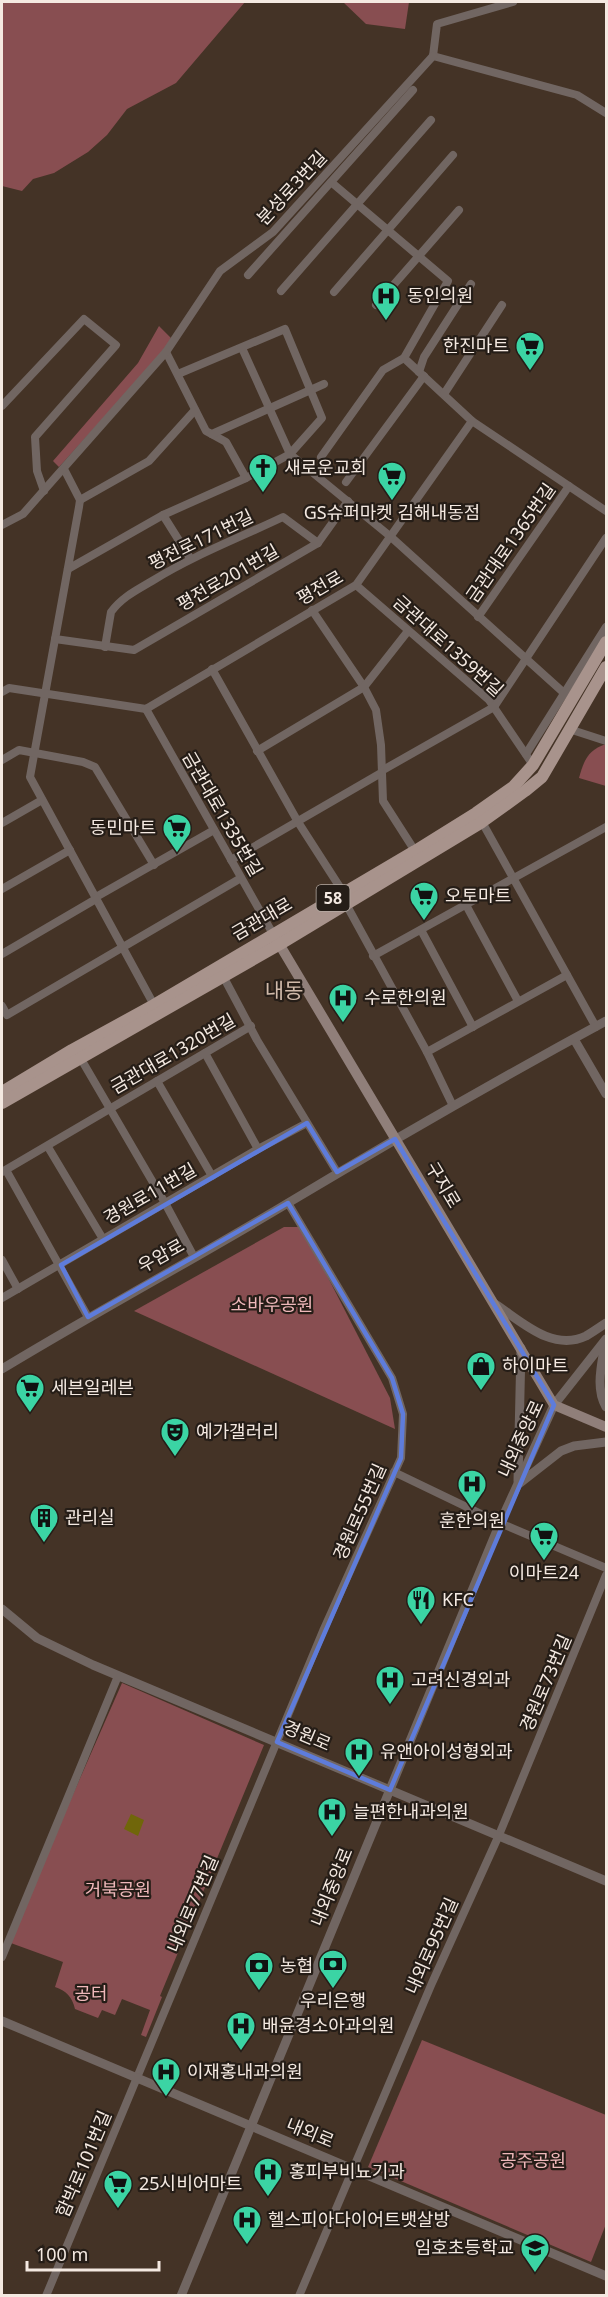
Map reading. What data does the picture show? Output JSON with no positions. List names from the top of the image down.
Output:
{
  "streets": {
    "main road": ["58", "금관대로", "구지로"],
    "street": [
      "분성로3번길",
      "평전로171번길",
      "금관대로1365번길",
      "평전로201번길",
      "평전로",
      "금관대로1359번길",
      "금관대로1335번길",
      "금관대로1320번길",
      "경원로11번길",
      "우암로",
      "내외중앙로",
      "경원로55번길",
      "경원로73번길",
      "경원로",
      "내외로77번길",
      "내외로95번길",
      "내외로",
      "함박로101번길"
    ]
  },
  "crossings": [
    ["평전로171번길", "평전로201번길"],
    ["평전로", "금관대로1359번길"],
    ["평전로", "금관대로1335번길"],
    ["금관대로1359번길", "금관대로"],
    ["금관대로1335번길", "금관대로"],
    ["금관대로1335번길", "구지로"],
    ["금관대로", "금관대로1320번길"],
    ["금관대로", "구지로"],
    ["금관대로1320번길", "경원로11번길"],
    ["금관대로1320번길", "우암로"],
    ["구지로", "우암로"],
    ["구지로", "내외중앙로"],
    ["우암로", "경원로55번길"],
    ["내외중앙로", "경원로"],
    ["내외중앙로", "내외로"],
    ["경원로55번길", "경원로"],
    ["경원로55번길", "내외로77번길"],
    ["경원로73번길", "경원로"],
    ["경원로73번길", "내외로95번길"],
    ["경원로", "내외로77번길"],
    ["경원로", "내외로95번길"],
    ["내외로77번길", "내외로"],
    ["내외로77번길", "함박로101번길"],
    ["내외로95번길", "내외로"],
    ["내외로", "함박로101번길"]
  ],
  "districts": ["내동"],
  "parks": [
    "소바우공원",
    "거북공원",
    "공터",
    "공주공원"
  ],
  "places": {
    "hospital": [
      "동인의원",
      "수로한의원",
      "훈한의원",
      "고려신경외과",
      "유앤아이성형외과",
      "늘편한내과의원",
      "배윤경소아과의원",
      "이재홍내과의원",
      "홍피부비뇨기과",
      "헬스피아다이어트뱃살방"
    ],
    "supermarket": [
      "한진마트",
      "GS슈퍼마켓 김해내동점",
      "동민마트",
      "오토마트",
      "세븐일레븐",
      "이마트24",
      "25시비어마트"
    ],
    "church": ["새로운교회"],
    "shop": ["하이마트"],
    "theatre": ["예가갤러리"],
    "building": ["관리실"],
    "restaurant": ["KFC"],
    "bank": ["우리은행", "농협"],
    "school or university": ["임호초등학교"]
  },
  "scale_bar": "100 m"
}
